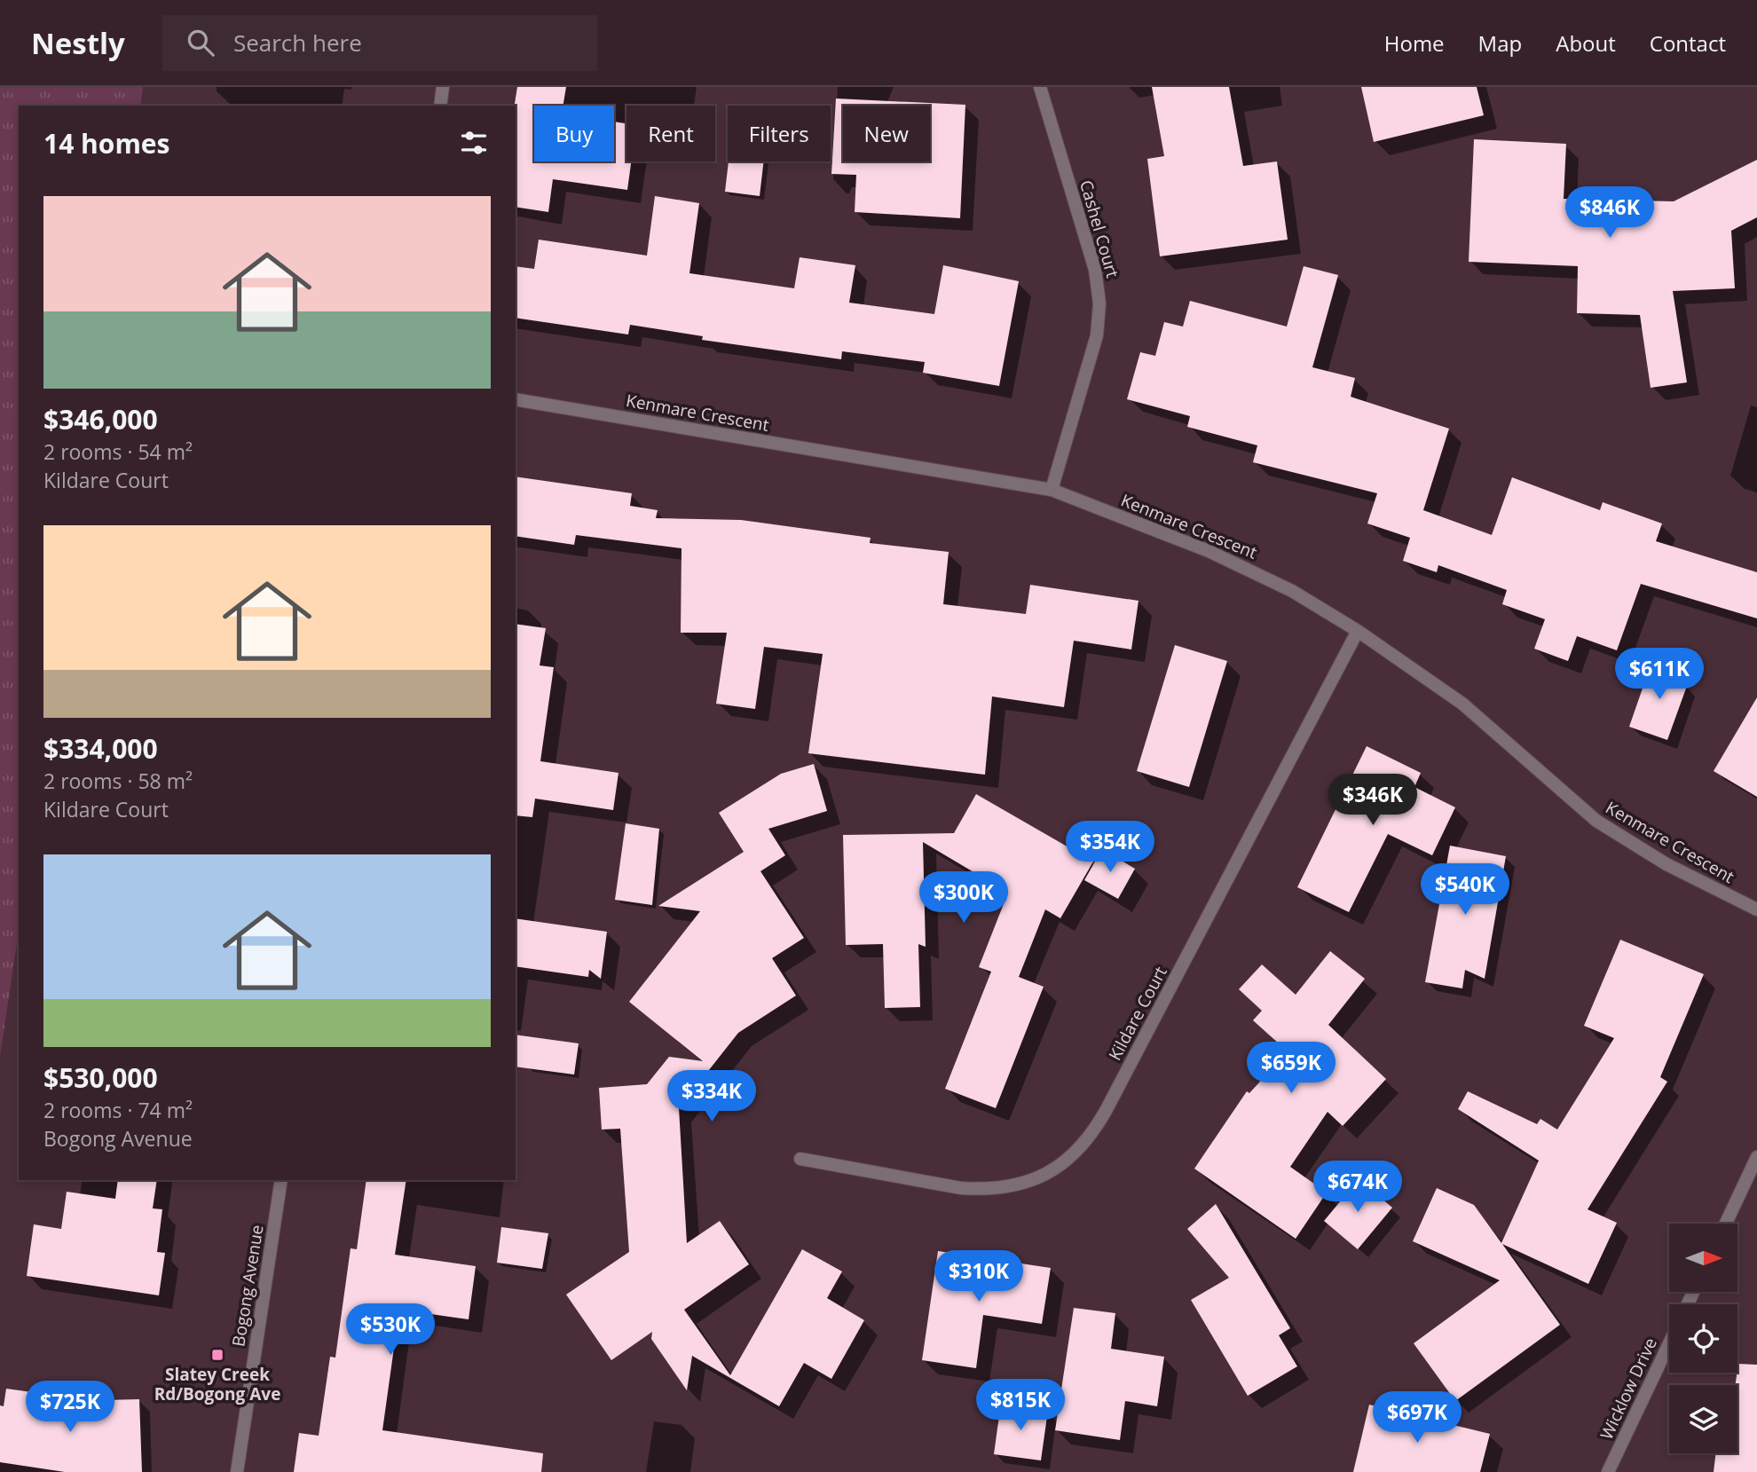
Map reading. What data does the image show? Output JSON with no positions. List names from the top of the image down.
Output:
{
  "streets": {
    "street": [
      "Cashel Court",
      "Kenmare Crescent",
      "Kildare Court",
      "Bogong Avenue",
      "Wicklow Drive"
    ]
  },
  "crossings": [
    ["Cashel Court", "Kenmare Crescent"],
    ["Kenmare Crescent", "Kildare Court"]
  ],
  "places": {
    "transit": ["Slatey Creek Rd/Bogong Ave"]
  },
  "north": "right",
  "page": {
    "header": "Nestly",
    "search": "Search here",
    "nav": [
      "Home",
      "Map",
      "About",
      "Contact"
    ],
    "chip": [
      "Buy",
      "Rent",
      "Filters",
      "New"
    ],
    "heading": "14 homes",
    "list": [
      {
        "name": "$346,000",
        "note": "2 rooms · 54 m² · Kildare Court"
      },
      {
        "name": "$334,000",
        "note": "2 rooms · 58 m² · Kildare Court"
      },
      {
        "name": "$530,000",
        "note": "2 rooms · 74 m² · Bogong Avenue"
      }
    ],
    "price": [
      "$846K",
      "$611K",
      "$346K",
      "$354K",
      "$540K",
      "$300K",
      "$659K",
      "$334K",
      "$674K",
      "$310K",
      "$530K",
      "$815K",
      "$725K",
      "$697K"
    ]
  }
}
